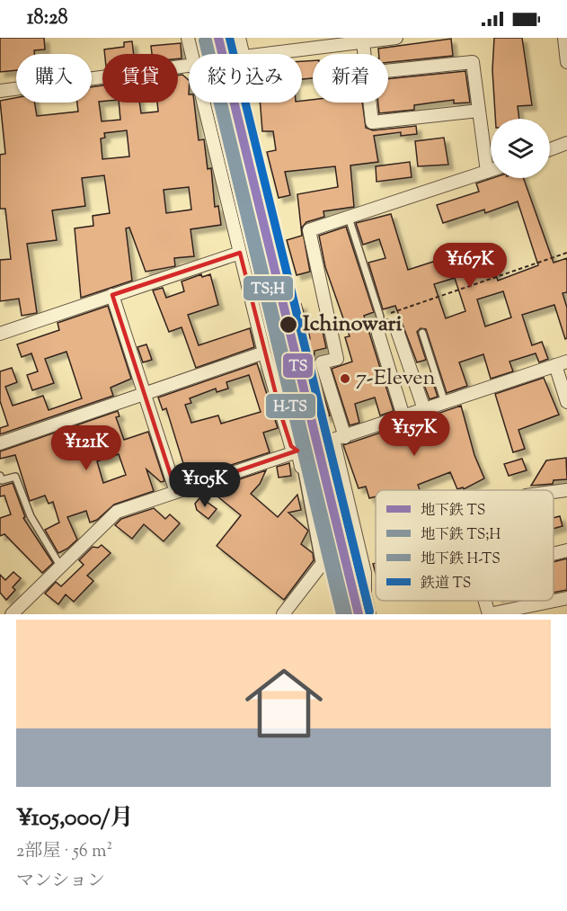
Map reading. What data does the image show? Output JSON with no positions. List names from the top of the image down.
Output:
{
  "places": ["Ichinowari", "7-Eleven"],
  "lines": [
    "metro line TS",
    "rail line TS",
    "metro line TS;H",
    "metro line H-TS"
  ],
  "legend": [
    "地下鉄 TS",
    "地下鉄 TS;H",
    "地下鉄 H-TS",
    "鉄道 TS"
  ],
  "page": {
    "status": "18:28",
    "chip": [
      "購入",
      "賃貸",
      "絞り込み",
      "新着"
    ],
    "price": [
      "¥167K",
      "¥157K",
      "¥121K",
      "¥105K"
    ],
    "list": [
      {
        "name": "¥105,000/月",
        "note": "2部屋 · 56 m² · マンション"
      }
    ]
  }
}
